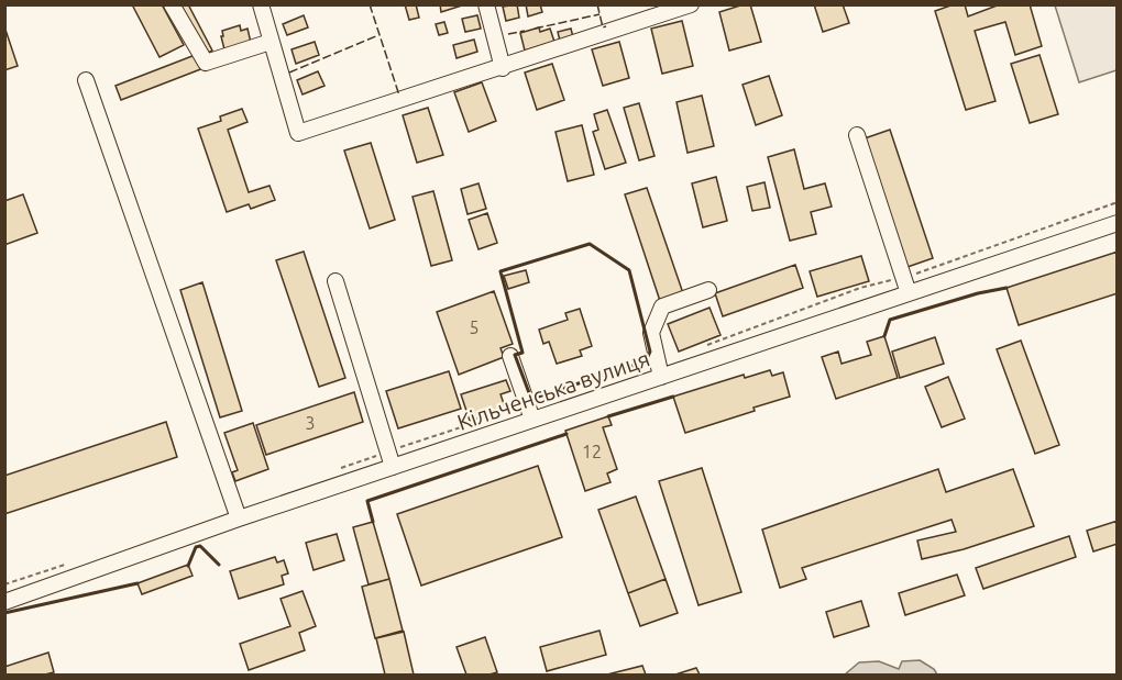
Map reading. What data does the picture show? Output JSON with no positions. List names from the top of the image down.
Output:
{
  "streets": {
    "street": ["Кільченська вулиця"]
  },
  "house_numbers": ["5", "3", "12"]
}
